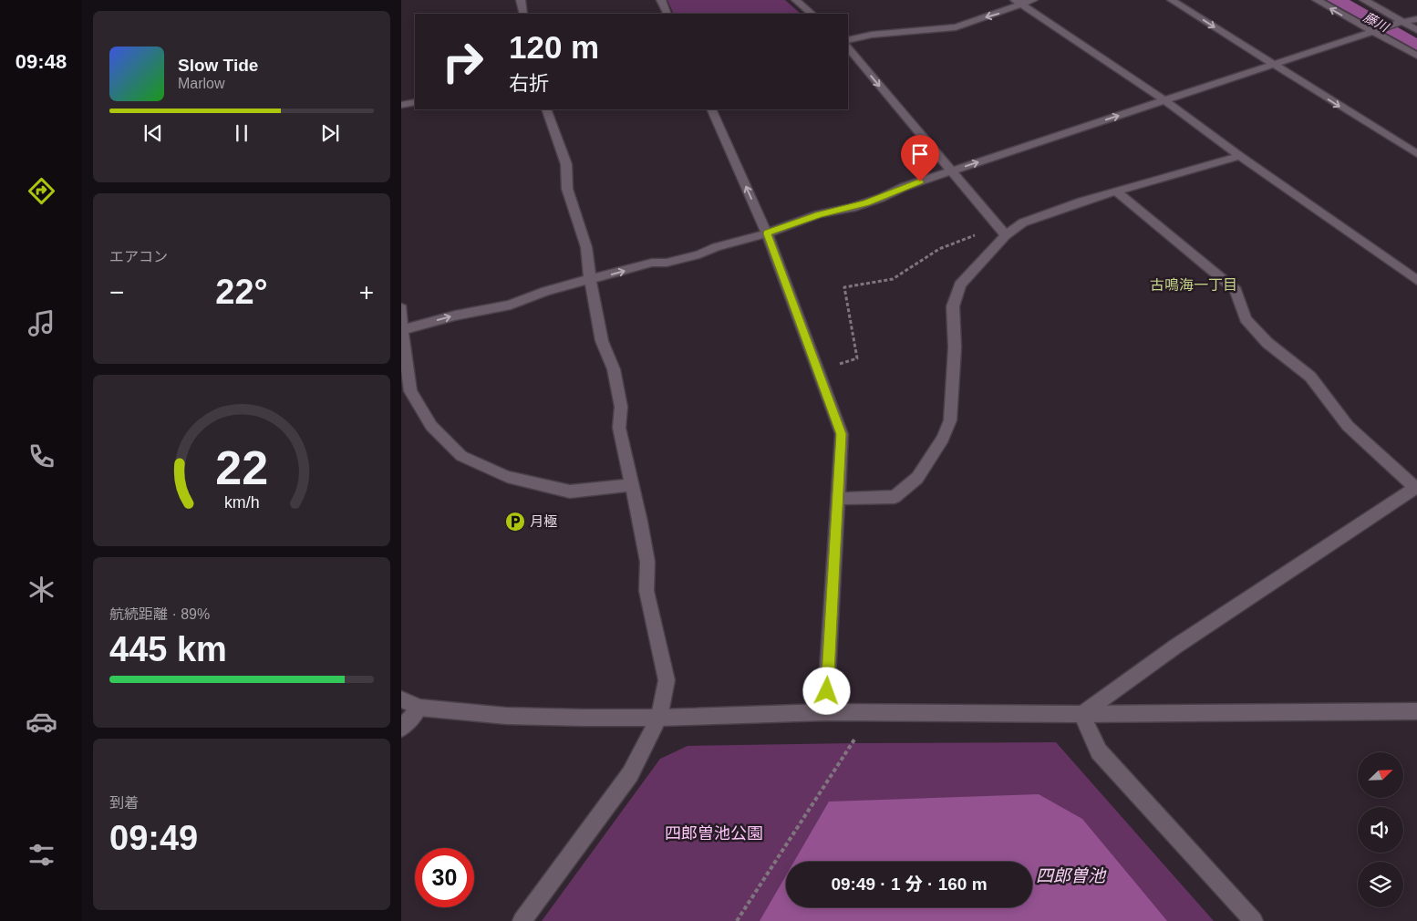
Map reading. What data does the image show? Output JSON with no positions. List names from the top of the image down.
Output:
{
  "districts": ["古鳴海一丁目"],
  "water": ["藤川", "四郎曽池"],
  "parks": ["四郎曽池公園"],
  "places": {
    "parking": ["月極"]
  },
  "north": "top right",
  "page": {
    "tabs": "09:48",
    "turn": ["120 m", "右折"],
    "song": ["Slow Tide", "Marlow"],
    "tile": [
      "エアコン",
      ["航続距離 · 89%", "445 km"],
      ["到着", "09:49"]
    ],
    "heat": ["−", "22°", "+"],
    "limit": "30",
    "trip": "09:49 · 1 分 · 160 m",
    "gauge": ["22", "km/h"]
  }
}
